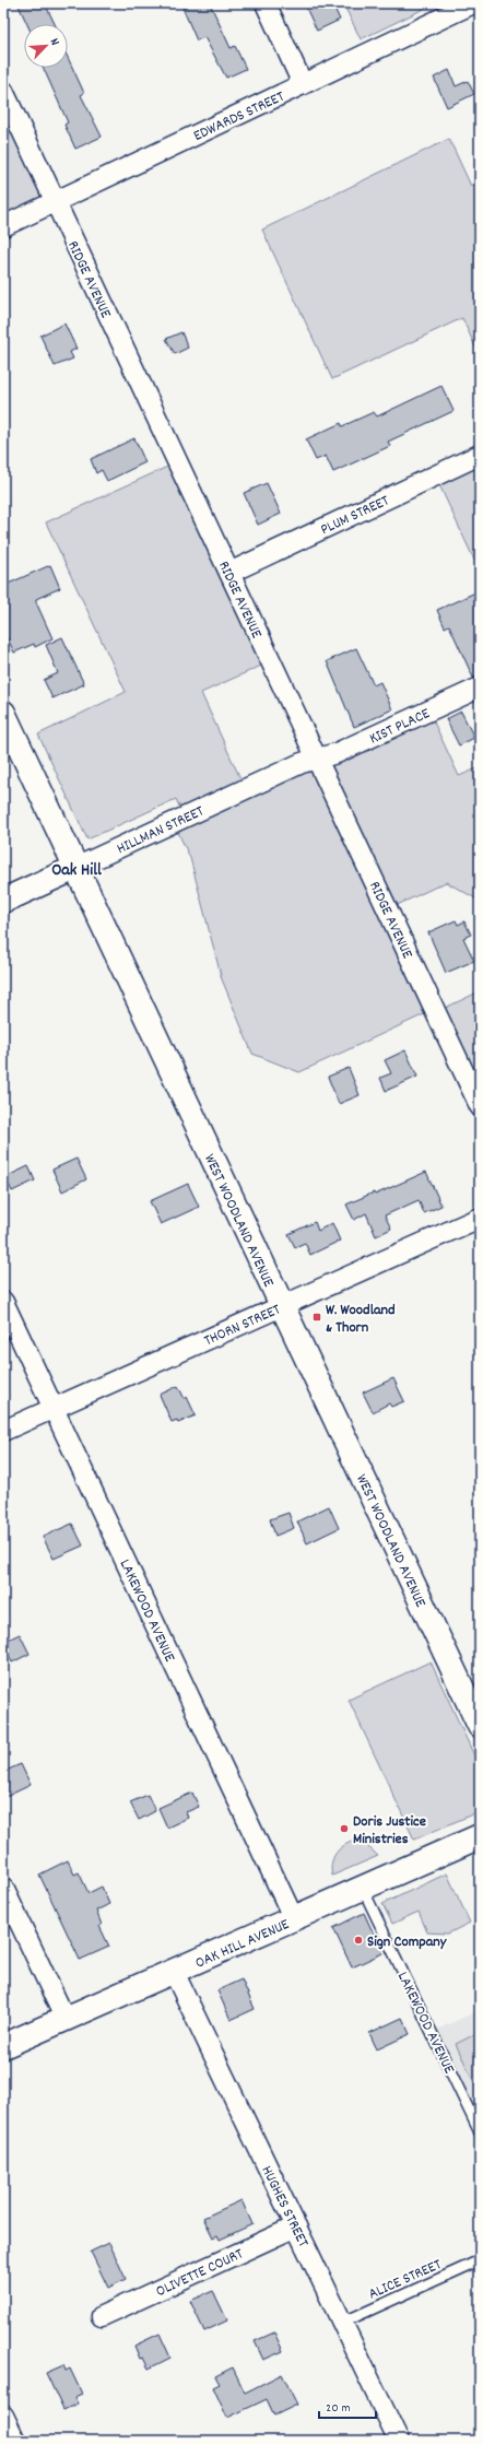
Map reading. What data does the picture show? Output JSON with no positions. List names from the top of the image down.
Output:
{
  "streets": {
    "street": [
      "EDWARDS STREET",
      "RIDGE AVENUE",
      "PLUM STREET",
      "KIST PLACE",
      "HILLMAN STREET",
      "WEST WOODLAND AVENUE",
      "THORN STREET",
      "LAKEWOOD AVENUE",
      "OAK HILL AVENUE",
      "HUGHES STREET",
      "OLIVETTE COURT"
    ],
    "lane": ["ALICE STREET"]
  },
  "crossings": [
    ["EDWARDS STREET", "RIDGE AVENUE"],
    ["RIDGE AVENUE", "PLUM STREET"],
    ["RIDGE AVENUE", "KIST PLACE"],
    ["RIDGE AVENUE", "HILLMAN STREET"],
    ["KIST PLACE", "HILLMAN STREET"],
    ["HILLMAN STREET", "WEST WOODLAND AVENUE"],
    ["WEST WOODLAND AVENUE", "THORN STREET"],
    ["THORN STREET", "LAKEWOOD AVENUE"],
    ["LAKEWOOD AVENUE", "OAK HILL AVENUE"],
    ["OAK HILL AVENUE", "HUGHES STREET"],
    ["HUGHES STREET", "OLIVETTE COURT"],
    ["HUGHES STREET", "ALICE STREET"]
  ],
  "districts": ["Oak Hill"],
  "places": {
    "transit": ["W. Woodland & Thorn"],
    "other": ["Doris Justice Ministries", "Sign Company"]
  },
  "scale_bar": "20 m",
  "north": "top right"
}
